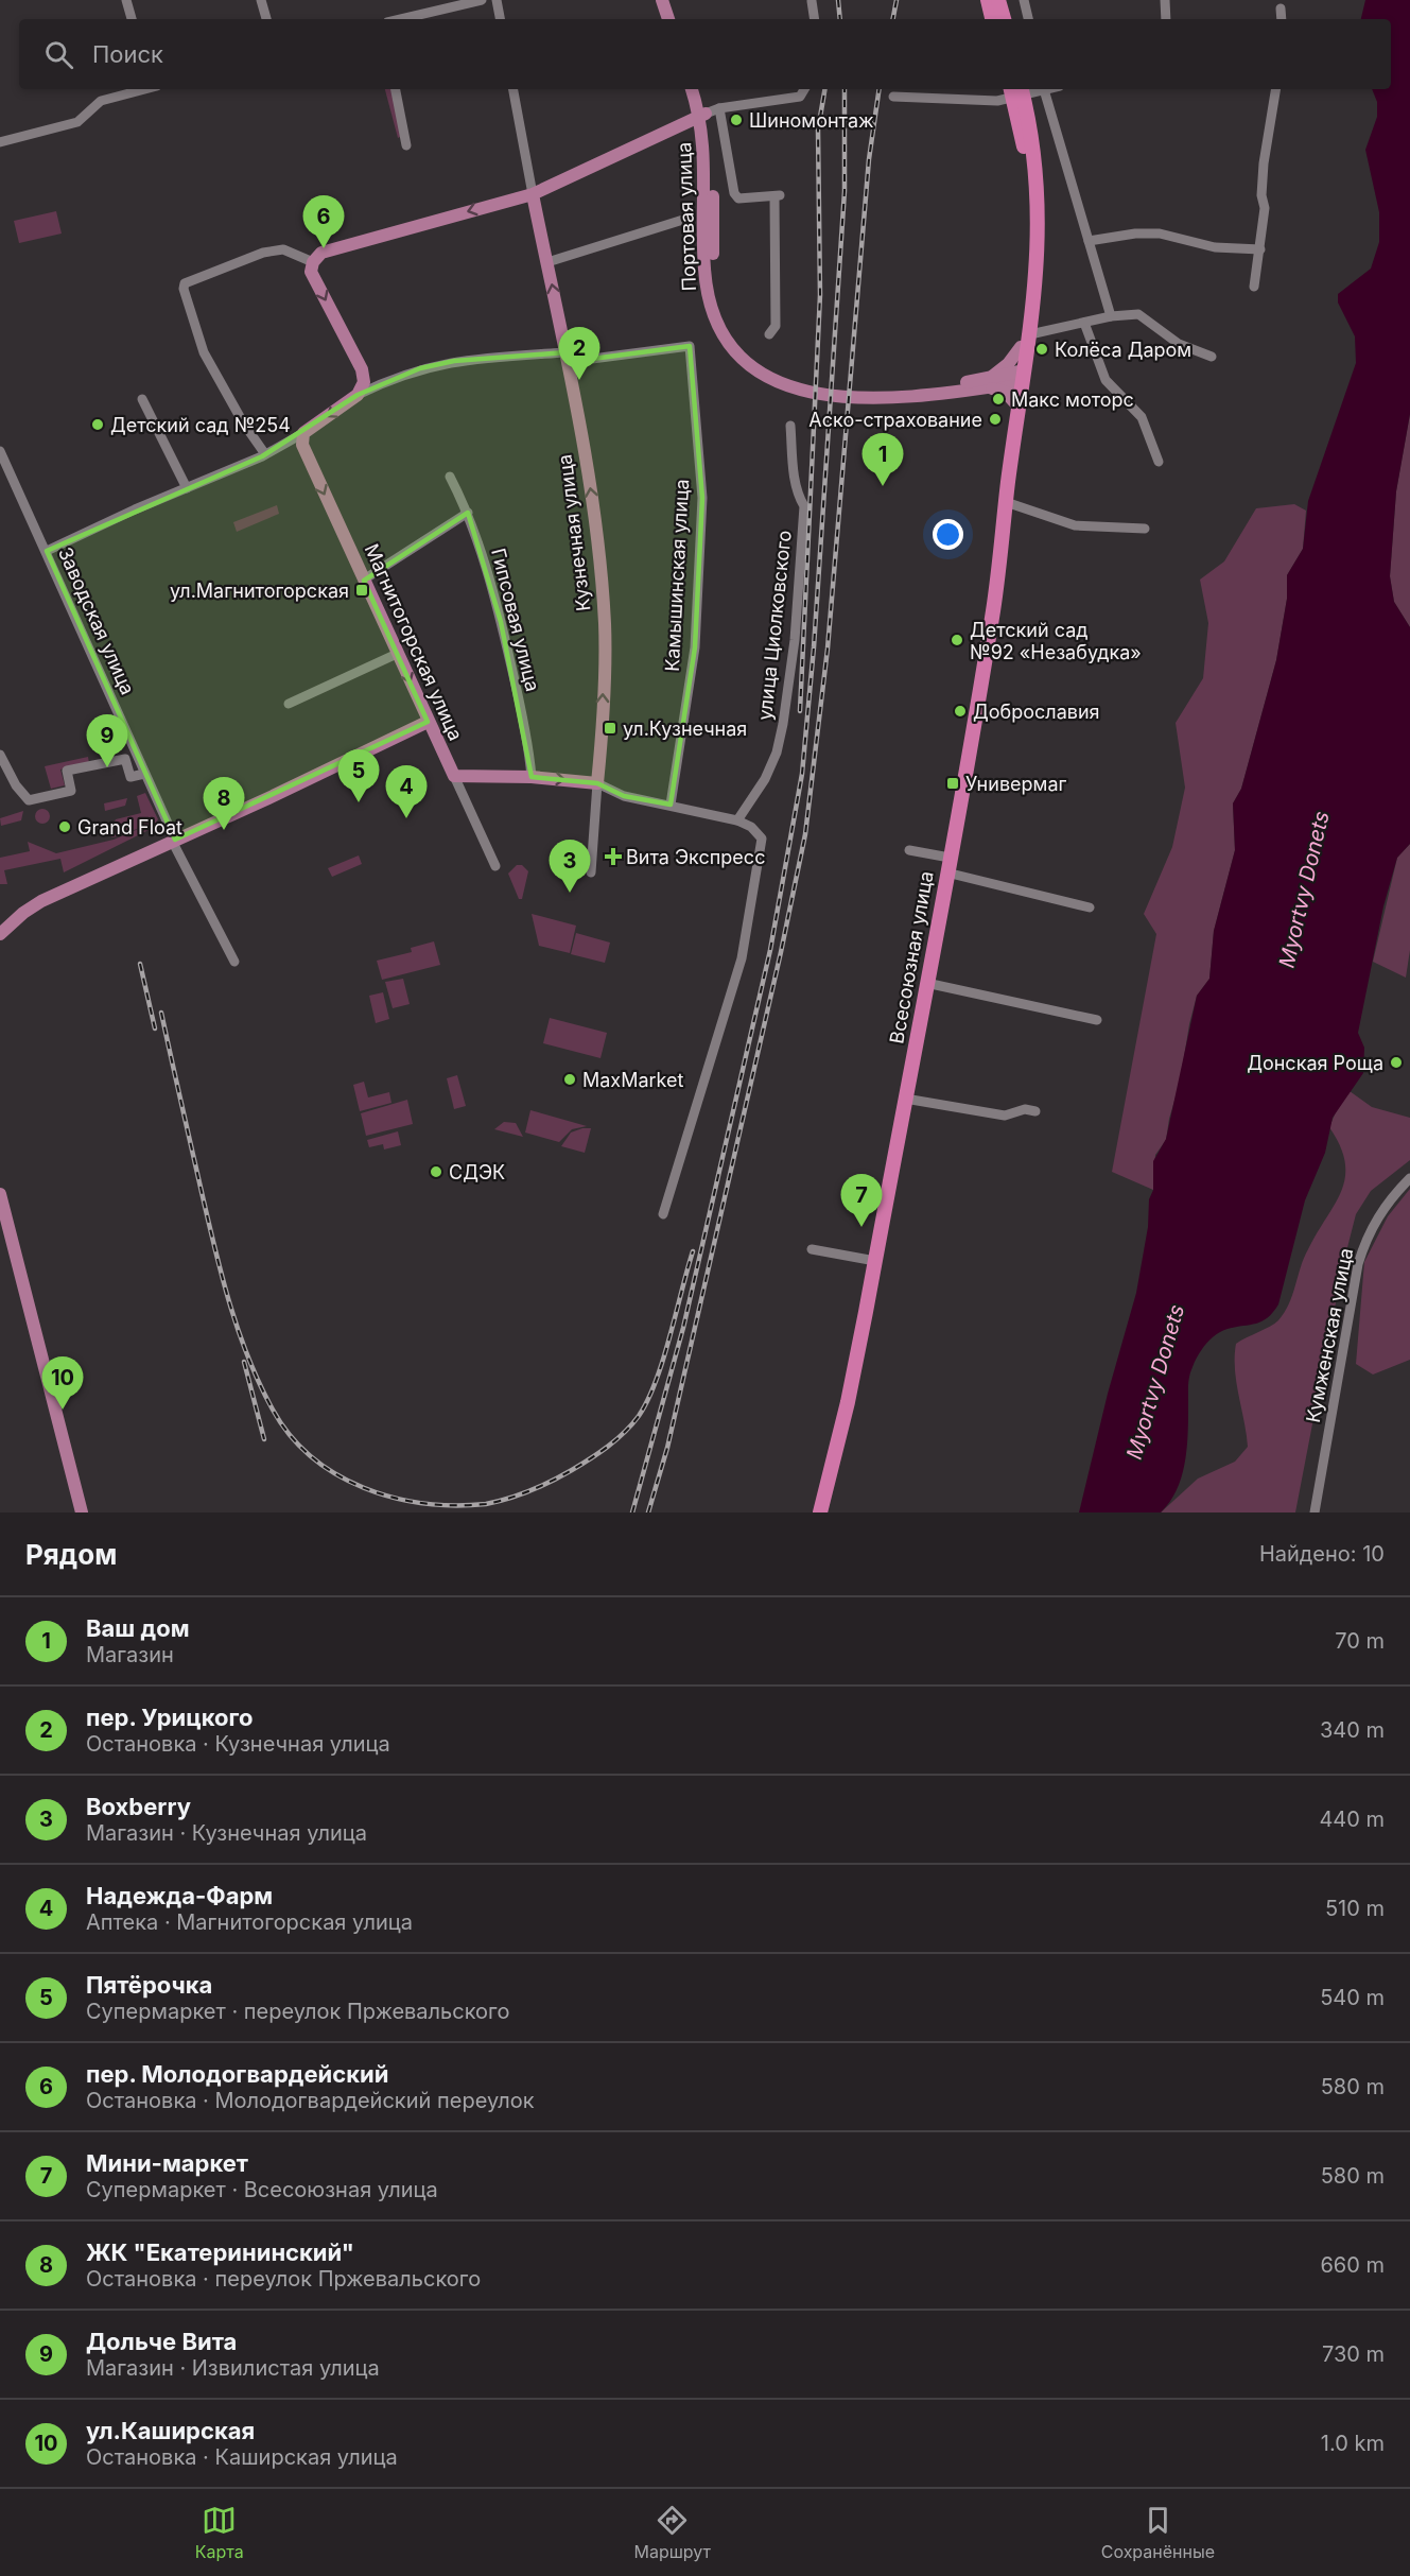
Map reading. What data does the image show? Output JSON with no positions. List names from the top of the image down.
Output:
{
  "streets": {
    "highway": ["Всесоюзная улица"],
    "main road": ["Портовая улица", "Кузнечная улица", "Магнитогорская улица"],
    "street": [
      "Камышинская улица",
      "Гипсовая улица",
      "Заводская улица",
      "улица Циолковского",
      "Кумженская улица"
    ]
  },
  "crossings": [
    ["Портовая улица", "Всесоюзная улица"],
    ["Кузнечная улица", "Камышинская улица"]
  ],
  "one_way": ["Кузнечная улица", "Магнитогорская улица"],
  "water": ["Myortvy Donets"],
  "places": {
    "other": [
      "Шиномонтаж",
      "Колёса Даром",
      "Макс моторс",
      "Аско-страхование",
      "Детский сад №254",
      "Детский сад №92 «Незабудка»",
      "Доброславия",
      "Grand Float",
      "Донская Роща",
      "MaxMarket",
      "СДЭК"
    ],
    "transit": ["ул.Магнитогорская", "ул.Кузнечная", "Универмаг"],
    "health": ["Вита Экспресс"]
  },
  "page": {
    "search": "Поиск",
    "pins": [
      "6",
      "2",
      "1",
      "9",
      "5",
      "4",
      "8",
      "3",
      "7",
      "10"
    ],
    "heading": ["Рядом", "Найдено: 10"],
    "list": [
      {
        "mark": "1",
        "name": "Ваш дом",
        "note": "Магазин",
        "value": "70 m"
      },
      {
        "mark": "2",
        "name": "пер. Урицкого",
        "note": "Остановка · Кузнечная улица",
        "value": "340 m"
      },
      {
        "mark": "3",
        "name": "Boxberry",
        "note": "Магазин · Кузнечная улица",
        "value": "440 m"
      },
      {
        "mark": "4",
        "name": "Надежда-Фарм",
        "note": "Аптека · Магнитогорская улица",
        "value": "510 m"
      },
      {
        "mark": "5",
        "name": "Пятёрочка",
        "note": "Супермаркет · переулок Пржевальского",
        "value": "540 m"
      },
      {
        "mark": "6",
        "name": "пер. Молодогвардейский",
        "note": "Остановка · Молодогвардейский переулок",
        "value": "580 m"
      },
      {
        "mark": "7",
        "name": "Мини-маркет",
        "note": "Супермаркет · Всесоюзная улица",
        "value": "580 m"
      },
      {
        "mark": "8",
        "name": "ЖК \"Екатерининский\"",
        "note": "Остановка · переулок Пржевальского",
        "value": "660 m"
      },
      {
        "mark": "9",
        "name": "Дольче Вита",
        "note": "Магазин · Извилистая улица",
        "value": "730 m"
      },
      {
        "mark": "10",
        "name": "ул.Каширская",
        "note": "Остановка · Каширская улица",
        "value": "1.0 km"
      }
    ],
    "nav": ["Карта", "Маршрут", "Сохранённые"]
  }
}
